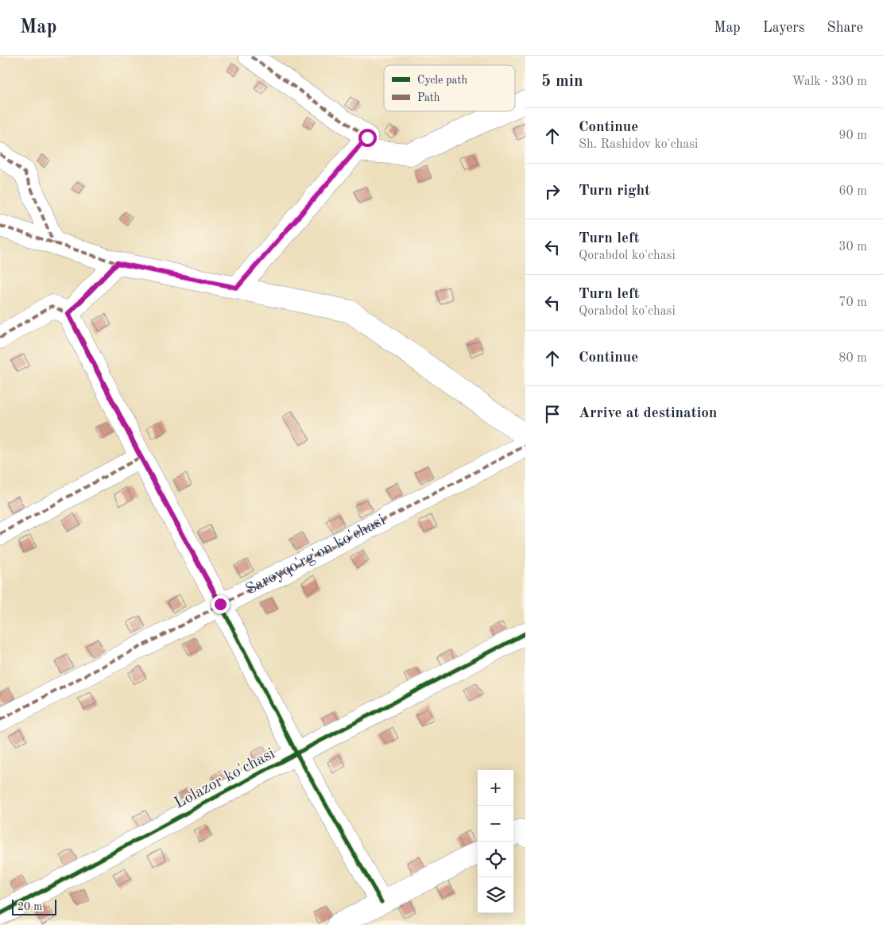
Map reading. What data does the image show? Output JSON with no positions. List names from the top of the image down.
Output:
{
  "streets": {
    "street": ["Saroyqo'rg'on ko'chasi", "Lolazor ko'chasi"]
  },
  "legend": ["Cycle path", "Path"],
  "scale_bar": "20 m",
  "page": {
    "header": "Map",
    "nav": ["Map", "Layers", "Share"],
    "heading": ["5 min", "Walk · 330 m"],
    "list": [
      ["Continue", "Sh. Rashidov ko'chasi", "90 m"],
      ["Turn right", "60 m"],
      ["Turn left", "Qorabdol ko'chasi", "30 m"],
      ["Turn left", "Qorabdol ko'chasi", "70 m"],
      ["Continue", "80 m"],
      "Arrive at destination"
    ],
    "map_buttons": ["+", "−"],
    "scale": "20 m"
  }
}
